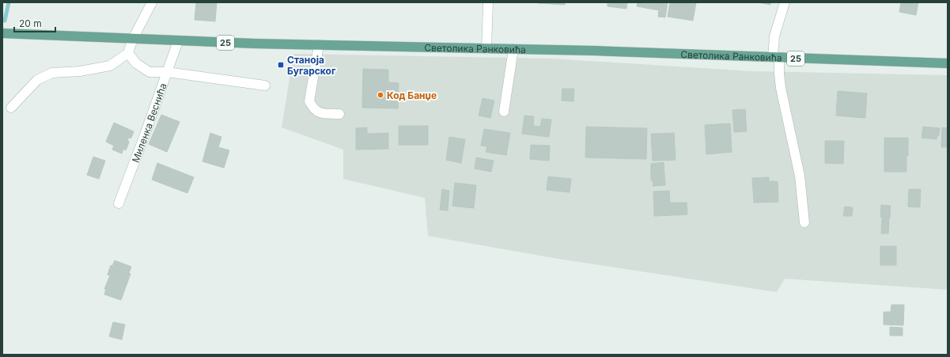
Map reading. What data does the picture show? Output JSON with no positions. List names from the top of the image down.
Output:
{
  "streets": {
    "main road": ["25", "Светолика Ранковића"],
    "street": ["Миленка Веснића"]
  },
  "crossings": [
    ["Светолика Ранковића", "Миленка Веснића"]
  ],
  "places": {
    "transit": ["Станоја Бугарског"],
    "other": ["Код Банџе"]
  },
  "scale_bar": "20 m"
}
